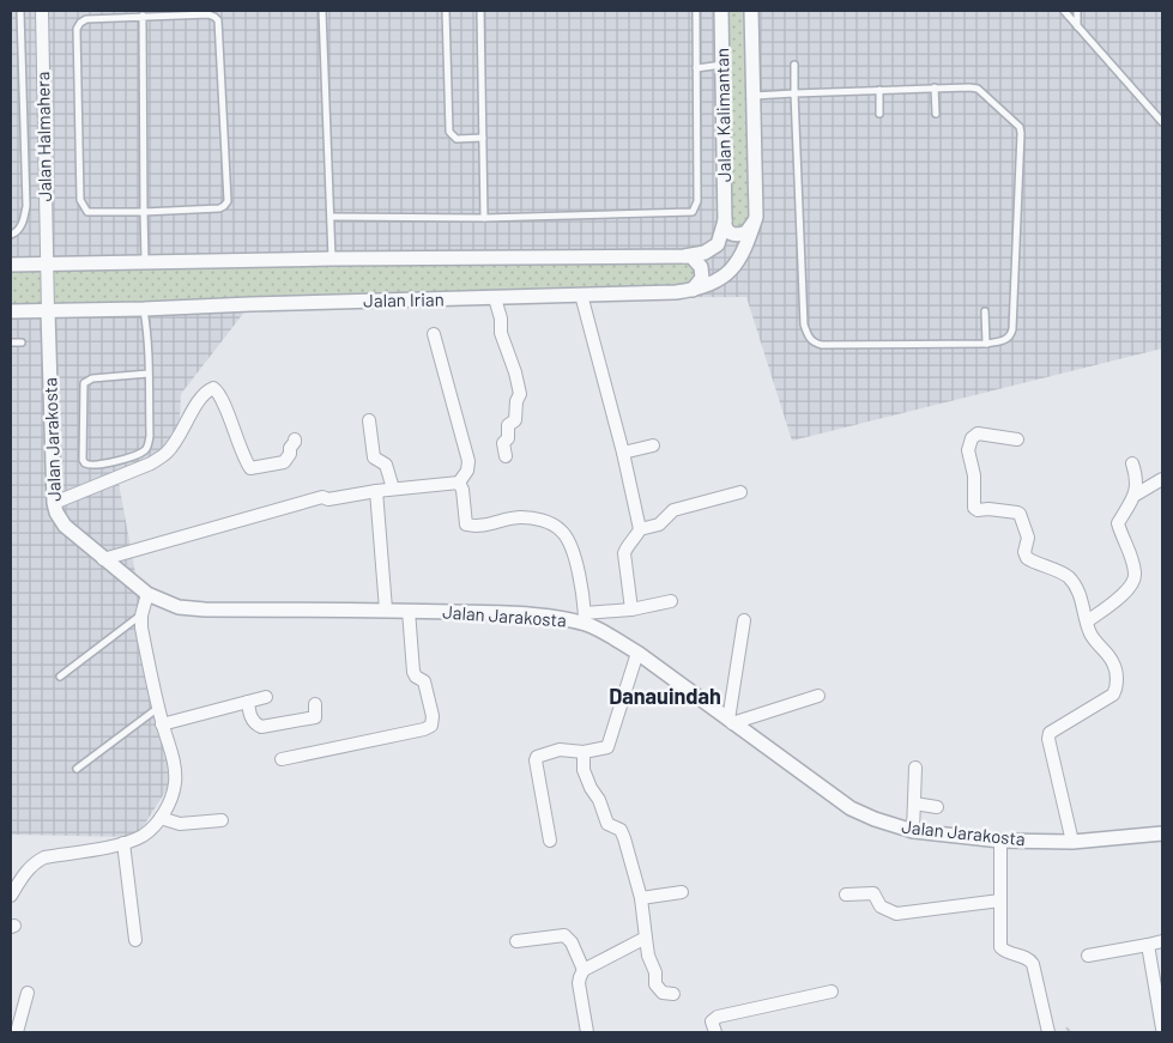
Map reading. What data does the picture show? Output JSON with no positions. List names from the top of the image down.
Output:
{
  "streets": {
    "street": [
      "Jalan Kalimantan",
      "Jalan Halmahera",
      "Jalan Irian",
      "Jalan Jarakosta"
    ]
  },
  "crossings": [
    ["Jalan Kalimantan", "Jalan Irian"],
    ["Jalan Halmahera", "Jalan Irian"],
    ["Jalan Halmahera", "Jalan Jarakosta"],
    ["Jalan Irian", "Jalan Jarakosta"]
  ],
  "districts": ["Danauindah"]
}
